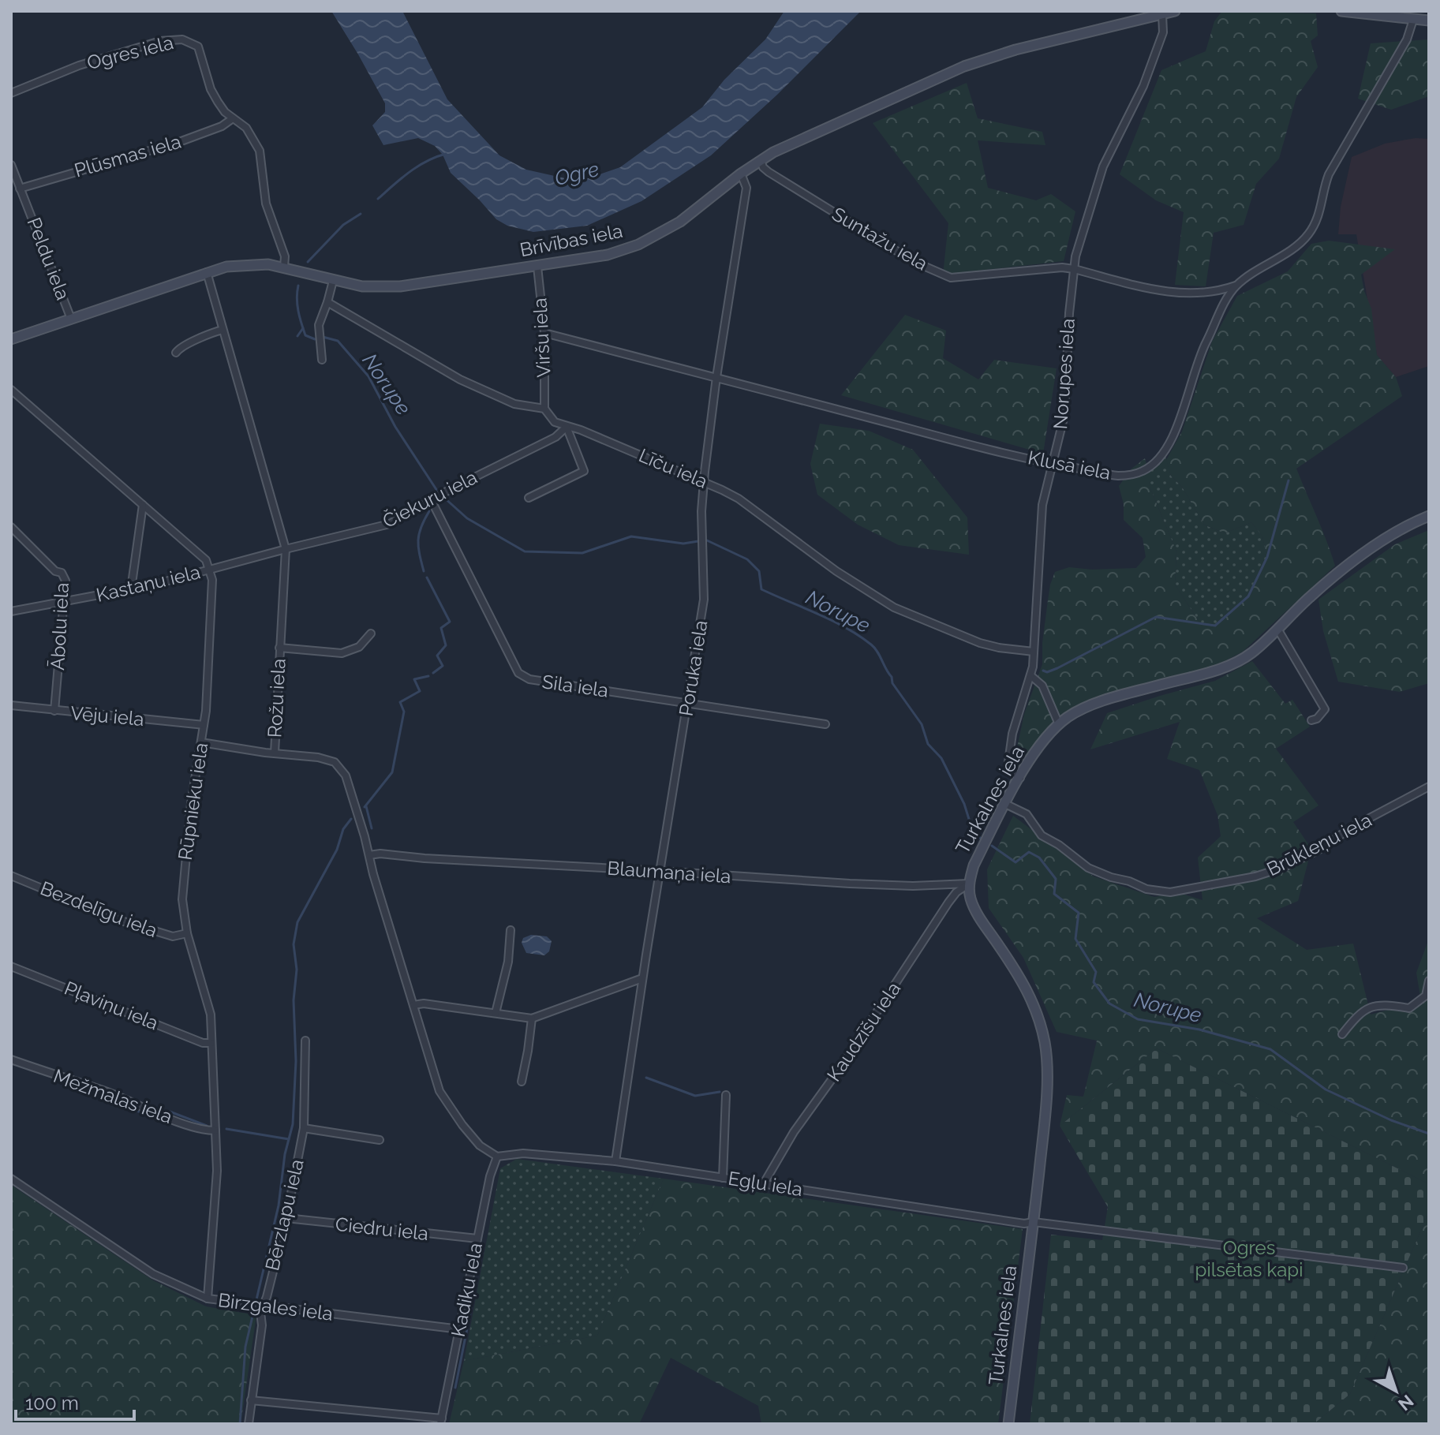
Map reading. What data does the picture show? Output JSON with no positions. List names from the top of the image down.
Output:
{
  "streets": {
    "main road": ["Brīvības iela", "Turkalnes iela"],
    "street": [
      "Ogres iela",
      "Plūsmas iela",
      "Suntažu iela",
      "Peldu iela",
      "Viršu iela",
      "Norupes iela",
      "Klusā iela",
      "Līču iela",
      "Čiekuru iela",
      "Kastaņu iela",
      "Ābolu iela",
      "Poruka iela",
      "Sila iela",
      "Rožu iela",
      "Vēju iela",
      "Rūpnieku iela",
      "Brūkleņu iela",
      "Blaumaņa iela",
      "Bezdelīgu iela",
      "Pļaviņu iela",
      "Kaudzīšu iela",
      "Mežmalas iela",
      "Egļu iela",
      "Bērzlapu iela",
      "Ciedru iela",
      "Kadiķu iela",
      "Birzgales iela"
    ]
  },
  "crossings": [
    ["Ogres iela", "Plūsmas iela"],
    ["Ogres iela", "Brīvības iela"],
    ["Plūsmas iela", "Peldu iela"],
    ["Suntažu iela", "Brīvības iela"],
    ["Suntažu iela", "Norupes iela"],
    ["Suntažu iela", "Klusā iela"],
    ["Brīvības iela", "Peldu iela"],
    ["Brīvības iela", "Viršu iela"],
    ["Brīvības iela", "Norupes iela"],
    ["Brīvības iela", "Poruka iela"],
    ["Brīvības iela", "Rožu iela"],
    ["Viršu iela", "Klusā iela"],
    ["Viršu iela", "Līču iela"],
    ["Norupes iela", "Klusā iela"],
    ["Norupes iela", "Līču iela"],
    ["Norupes iela", "Turkalnes iela"],
    ["Klusā iela", "Poruka iela"],
    ["Līču iela", "Čiekuru iela"],
    ["Līču iela", "Poruka iela"],
    ["Čiekuru iela", "Kastaņu iela"],
    ["Čiekuru iela", "Sila iela"],
    ["Čiekuru iela", "Rožu iela"],
    ["Čiekuru iela", "Rūpnieku iela"],
    ["Kastaņu iela", "Ābolu iela"],
    ["Kastaņu iela", "Rūpnieku iela"],
    ["Ābolu iela", "Vēju iela"],
    ["Poruka iela", "Sila iela"],
    ["Poruka iela", "Blaumaņa iela"],
    ["Poruka iela", "Egļu iela"],
    ["Rožu iela", "Blaumaņa iela"],
    ["Rožu iela", "Egļu iela"],
    ["Rožu iela", "Kadiķu iela"],
    ["Vēju iela", "Rūpnieku iela"],
    ["Turkalnes iela", "Brūkleņu iela"],
    ["Turkalnes iela", "Blaumaņa iela"],
    ["Turkalnes iela", "Kaudzīšu iela"],
    ["Turkalnes iela", "Egļu iela"],
    ["Rūpnieku iela", "Bezdelīgu iela"],
    ["Rūpnieku iela", "Pļaviņu iela"],
    ["Rūpnieku iela", "Mežmalas iela"],
    ["Rūpnieku iela", "Birzgales iela"],
    ["Blaumaņa iela", "Kaudzīšu iela"],
    ["Kaudzīšu iela", "Egļu iela"],
    ["Egļu iela", "Kadiķu iela"],
    ["Bērzlapu iela", "Ciedru iela"],
    ["Bērzlapu iela", "Birzgales iela"],
    ["Ciedru iela", "Kadiķu iela"],
    ["Kadiķu iela", "Birzgales iela"]
  ],
  "water": ["Ogre", "Norupe"],
  "parks": ["Ogres pilsētas kapi"],
  "scale_bar": "100 m",
  "north": "bottom right"
}
